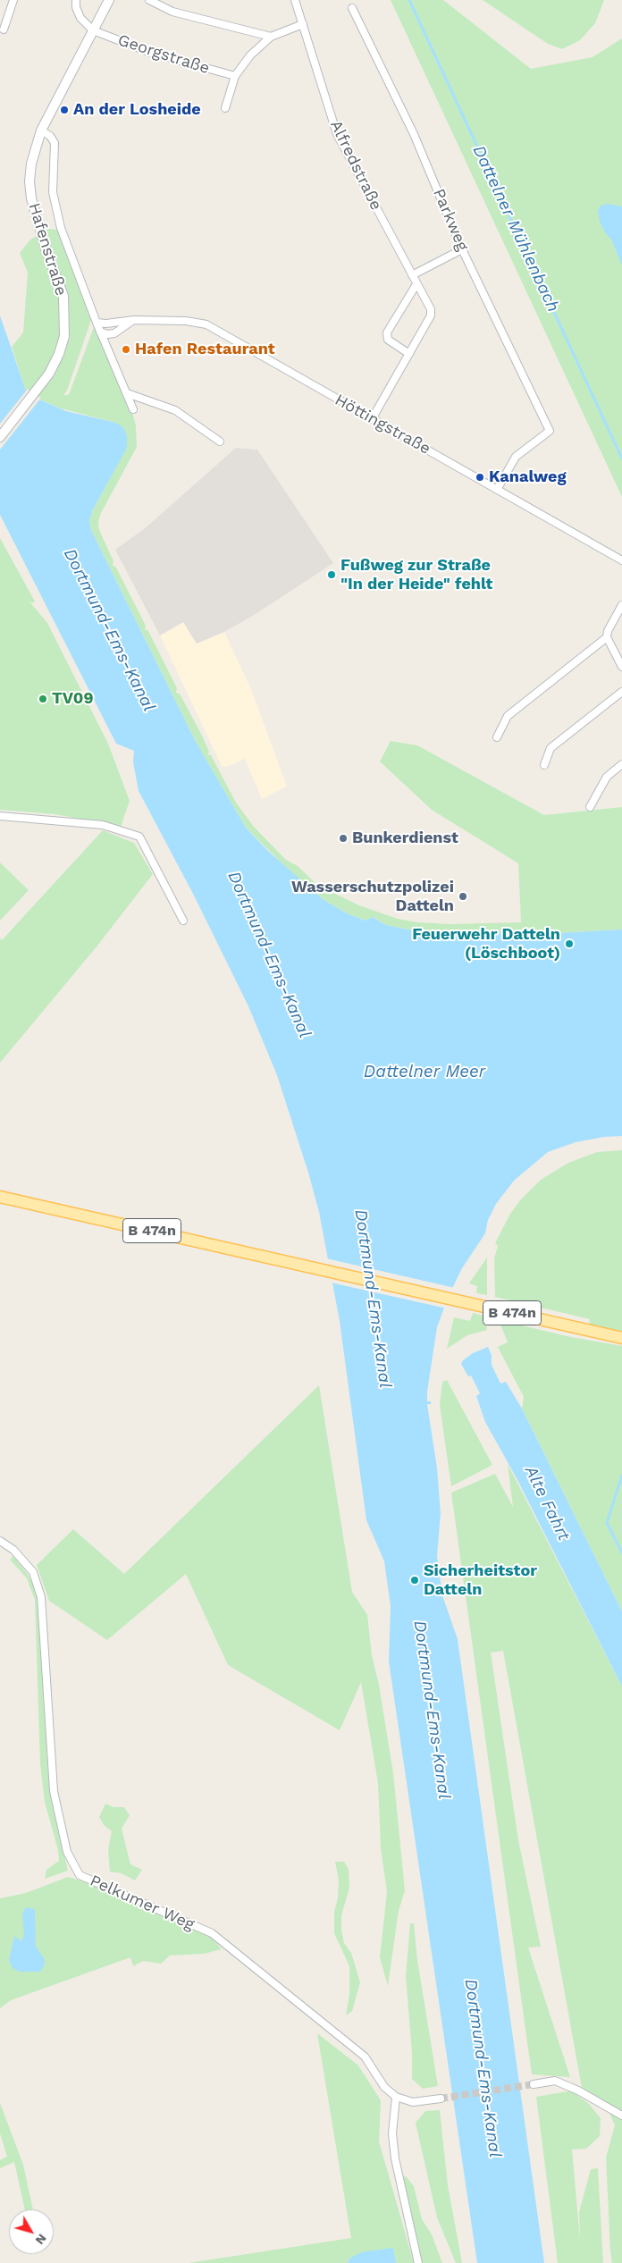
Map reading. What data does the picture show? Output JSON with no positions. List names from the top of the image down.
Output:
{
  "streets": {
    "main road": ["B 474n"],
    "street": [
      "Georgstraße",
      "Alfredstraße",
      "Parkweg",
      "Hafenstraße",
      "Höttingstraße",
      "Pelkumer Weg"
    ]
  },
  "crossings": [
    ["Georgstraße", "Hafenstraße"],
    ["Alfredstraße", "Höttingstraße"],
    ["Parkweg", "Höttingstraße"],
    ["Hafenstraße", "Höttingstraße"]
  ],
  "water": [
    "Dattelner Mühlenbach",
    "Dortmund-Ems-Kanal",
    "Dattelner Meer",
    "Alte Fahrt"
  ],
  "places": [
    "An der Losheide",
    "Hafen Restaurant",
    "Kanalweg",
    "Fußweg zur Straße \"In der Heide\" fehlt",
    "TV09",
    "Bunkerdienst",
    "Wasserschutzpolizei Datteln",
    "Feuerwehr Datteln (Löschboot)",
    "Sicherheitstor Datteln"
  ],
  "north": "bottom right"
}
